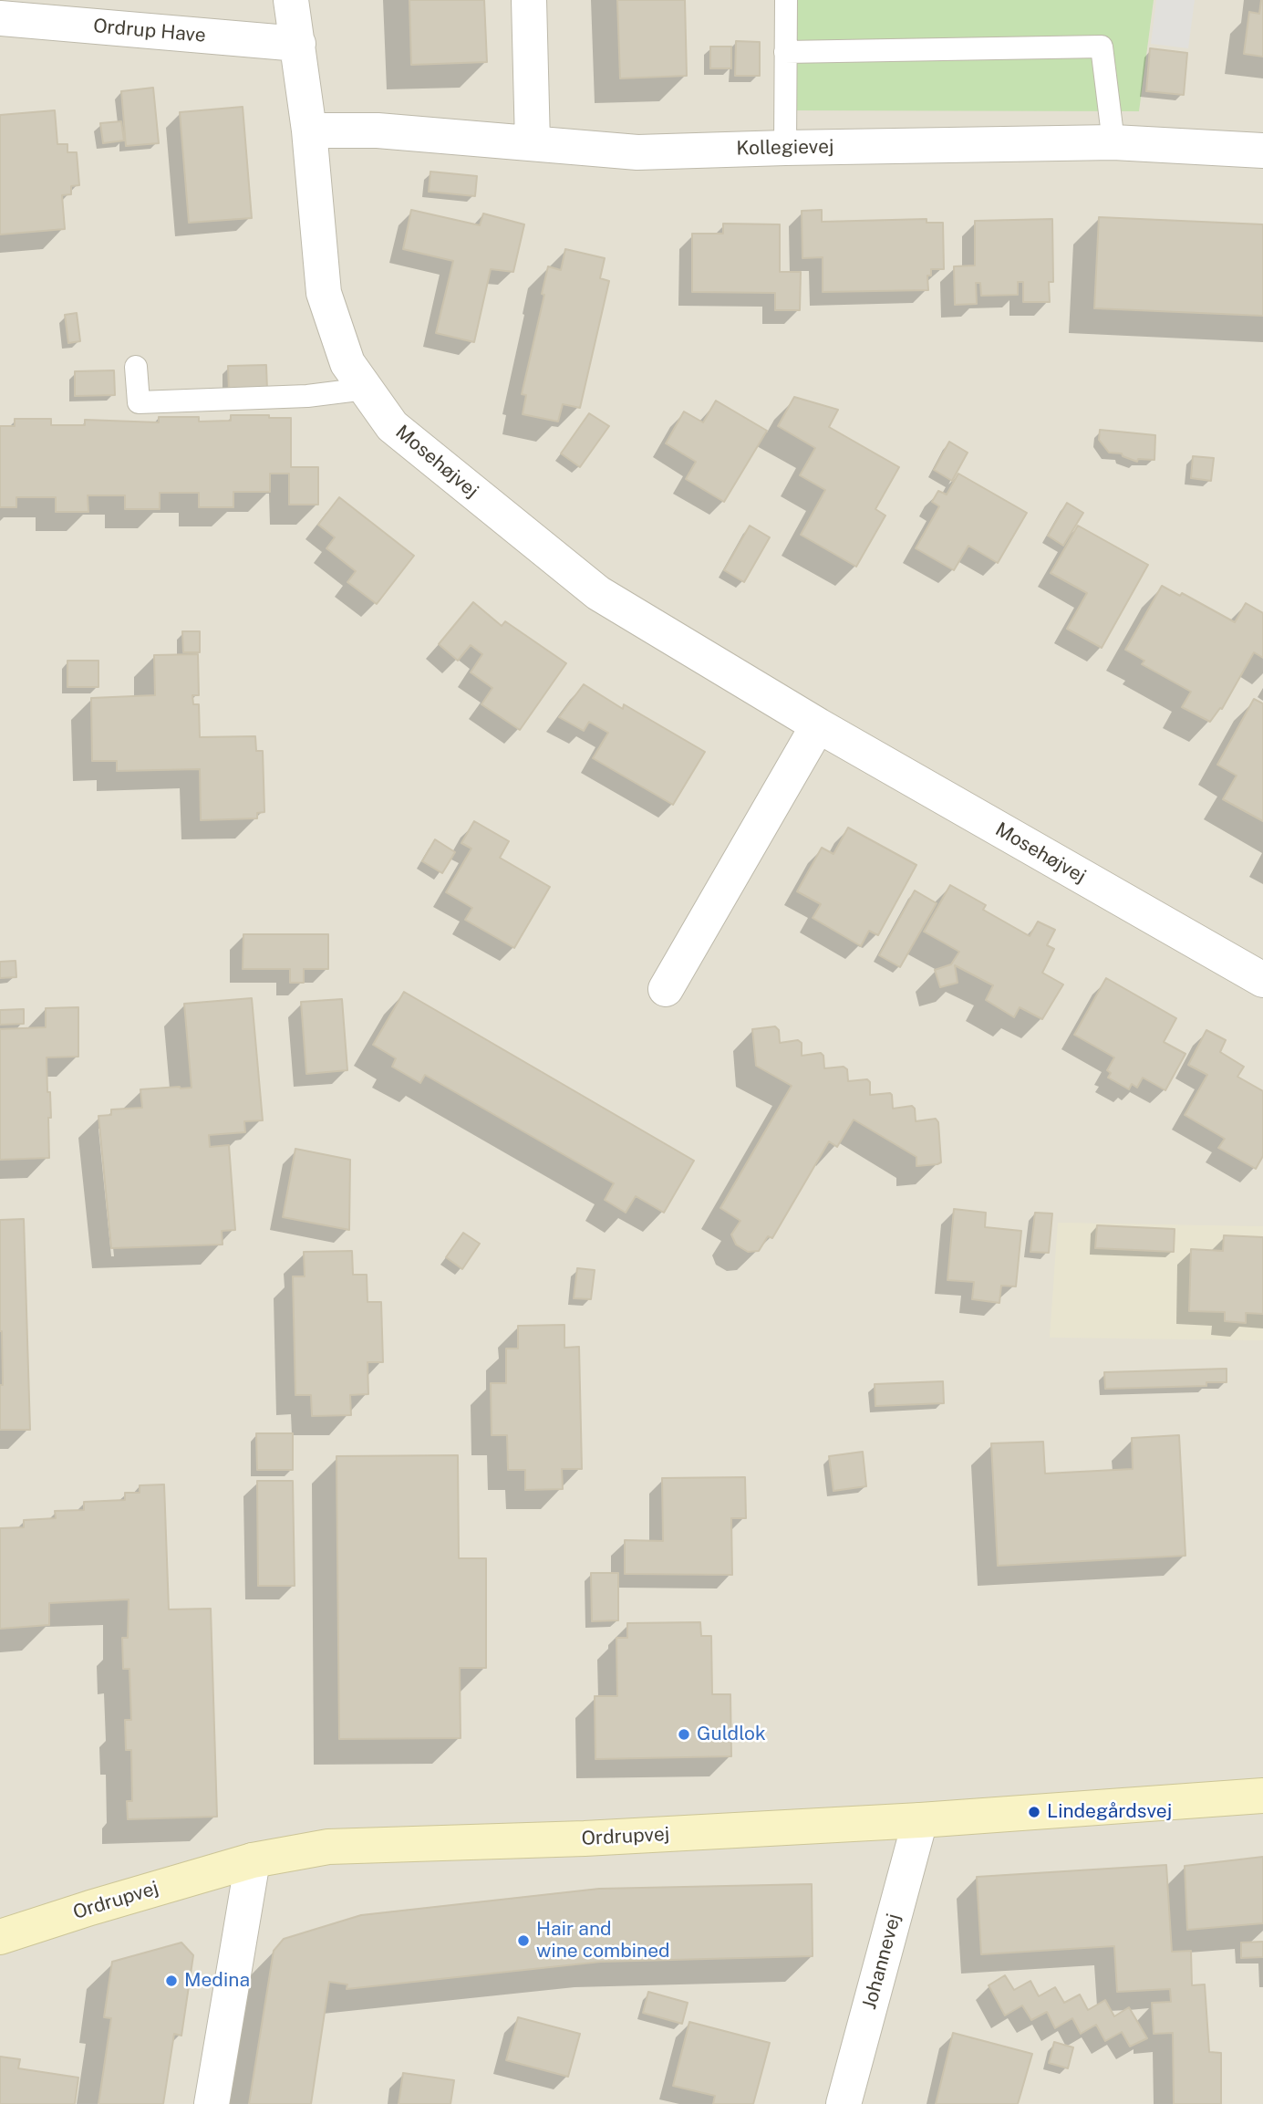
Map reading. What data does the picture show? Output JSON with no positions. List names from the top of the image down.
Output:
{
  "streets": {
    "street": [
      "Ordrup Have",
      "Kollegievej",
      "Mosehøjvej",
      "Ordrupvej",
      "Johannevej"
    ]
  },
  "crossings": [
    ["Ordrup Have", "Mosehøjvej"],
    ["Kollegievej", "Mosehøjvej"],
    ["Ordrupvej", "Johannevej"]
  ],
  "places": [
    "Guldlok",
    "Lindegårdsvej",
    "Hair and wine combined",
    "Medina"
  ]
}
